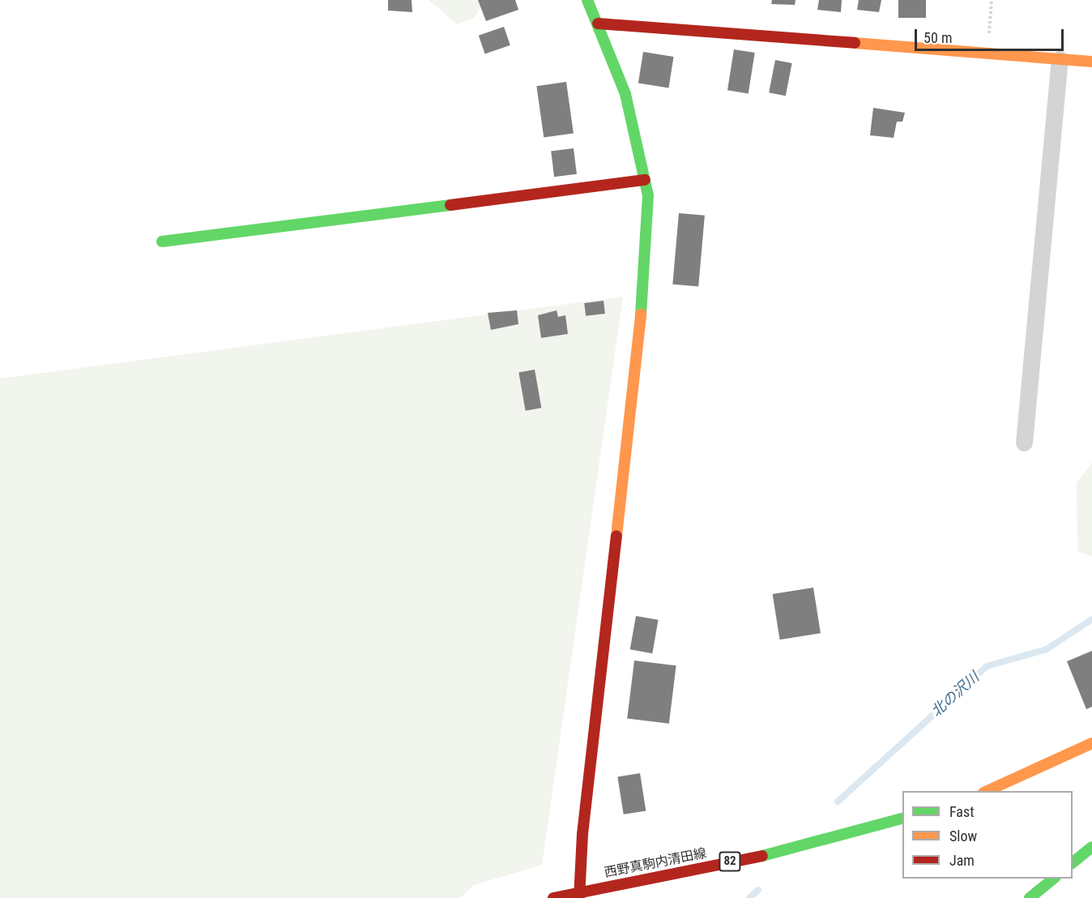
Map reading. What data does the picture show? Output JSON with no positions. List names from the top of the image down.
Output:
{
  "streets": {
    "street": ["82", "西野真駒内清田線"]
  },
  "water": ["北の沢川"],
  "legend": ["Fast", "Slow", "Jam"],
  "scale_bar": "50 m"
}
